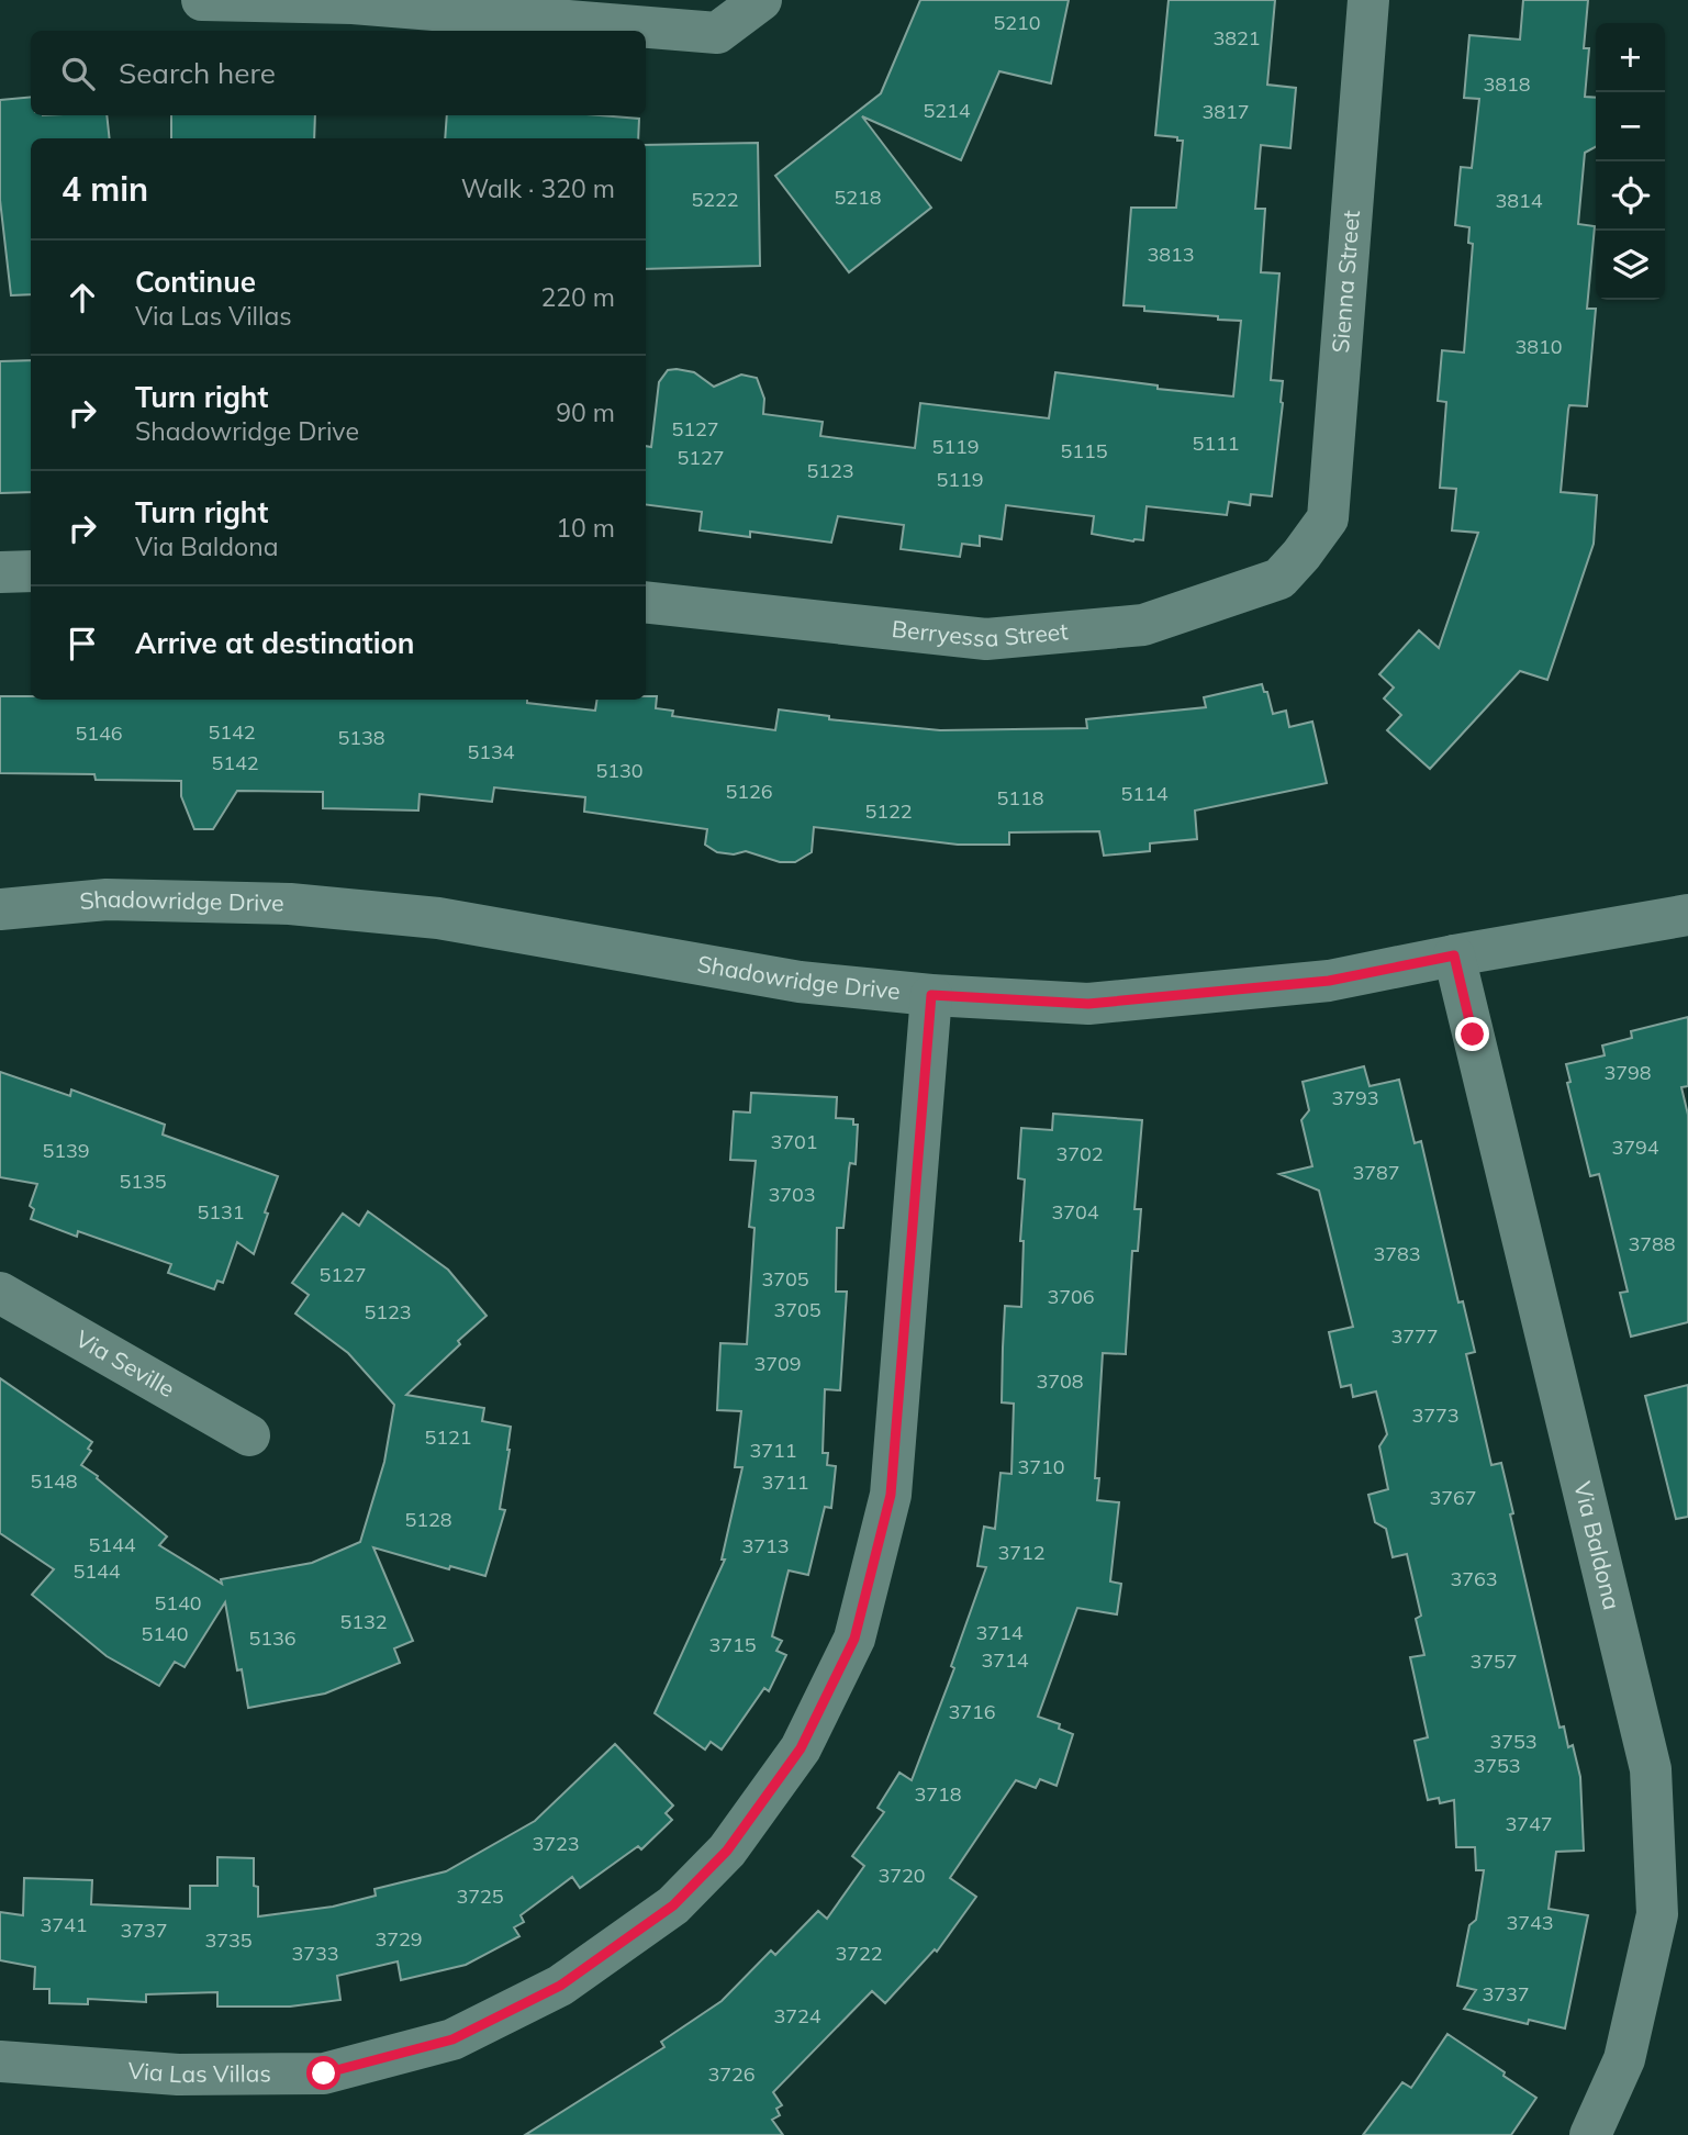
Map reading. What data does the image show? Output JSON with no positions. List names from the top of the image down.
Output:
{
  "streets": {
    "street": [
      "Sienna Street",
      "Berryessa Street",
      "Shadowridge Drive",
      "Via Seville",
      "Via Baldona",
      "Via Las Villas"
    ]
  },
  "crossings": [
    ["Sienna Street", "Berryessa Street"],
    ["Shadowridge Drive", "Via Baldona"],
    ["Shadowridge Drive", "Via Las Villas"]
  ],
  "house_numbers": [
    "5210",
    "3821",
    "3818",
    "5214",
    "3817",
    "5218",
    "5222",
    "3814",
    "3813",
    "3810",
    "5127",
    "5111",
    "5119",
    "5115",
    "5127",
    "5123",
    "5119",
    "5142",
    "5146",
    "5138",
    "5134",
    "5142",
    "5130",
    "5126",
    "5114",
    "5118",
    "5122",
    "3798",
    "3793",
    "3701",
    "3794",
    "5139",
    "3702",
    "3787",
    "5135",
    "3703",
    "5131",
    "3704",
    "3788",
    "3783",
    "5127",
    "3705",
    "3706",
    "3705",
    "5123",
    "3777",
    "3709",
    "3708",
    "3773",
    "5121",
    "3711",
    "3710",
    "5148",
    "3711",
    "3767",
    "5128",
    "5144",
    "3713",
    "3712",
    "5144",
    "3763",
    "5140",
    "5132",
    "3714",
    "5140",
    "5136",
    "3715",
    "3714",
    "3757",
    "3716",
    "3753",
    "3753",
    "3718",
    "3747",
    "3723",
    "3720",
    "3725",
    "3743",
    "3741",
    "3737",
    "3729",
    "3735",
    "3733",
    "3722",
    "3737",
    "3724",
    "3726"
  ],
  "page": {
    "map_buttons": ["+", "−"],
    "search": "Search here",
    "heading": ["4 min", "Walk · 320 m"],
    "list": [
      ["Continue", "Via Las Villas", "220 m"],
      ["Turn right", "Shadowridge Drive", "90 m"],
      ["Turn right", "Via Baldona", "10 m"],
      "Arrive at destination"
    ]
  }
}
